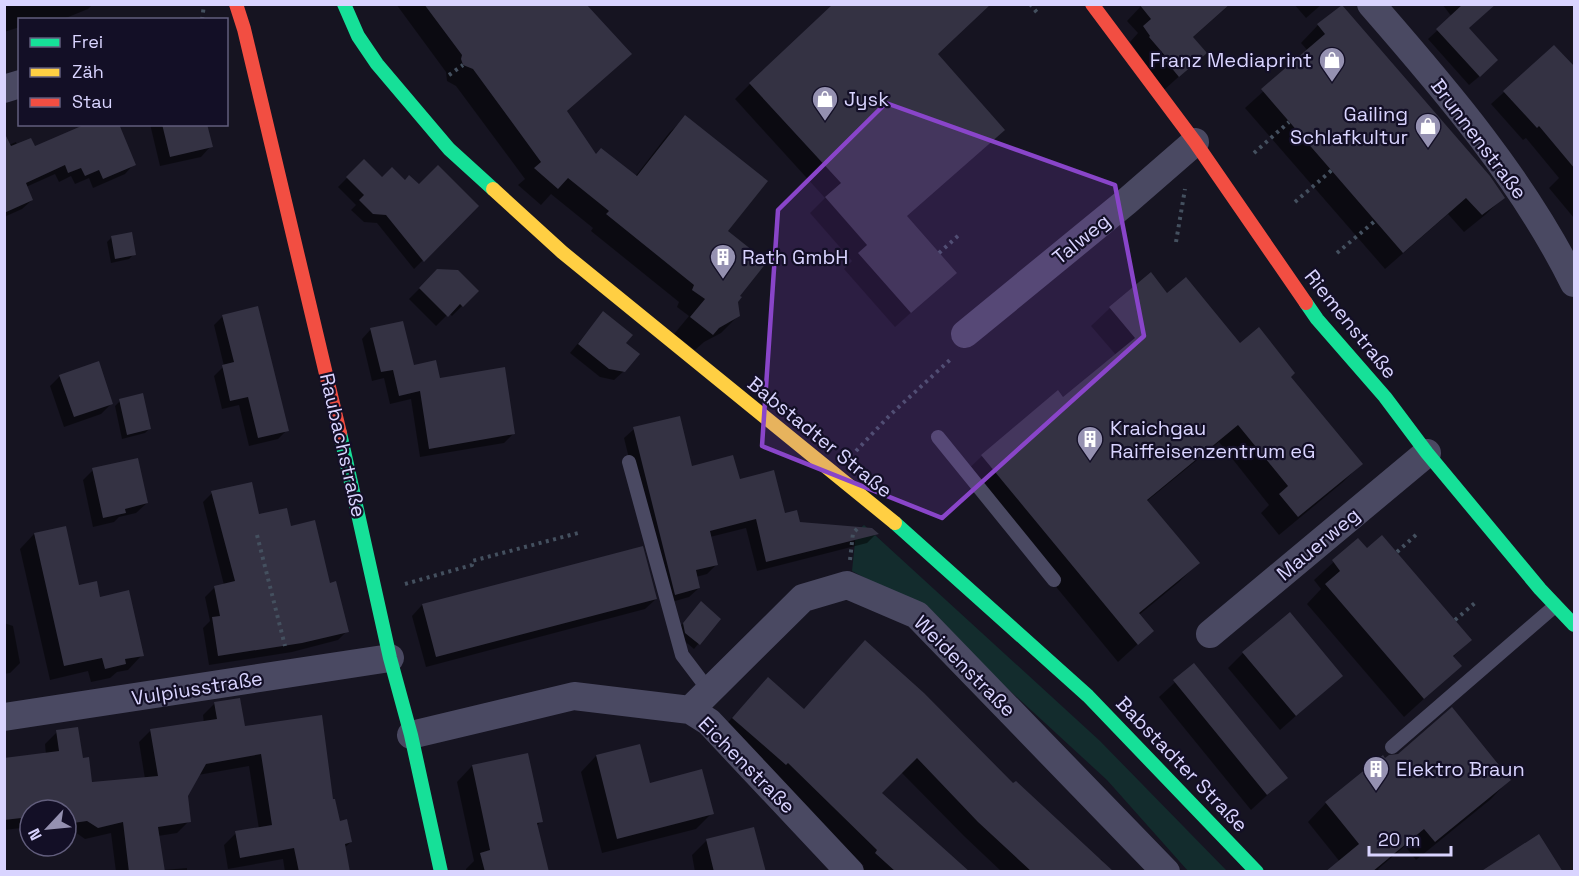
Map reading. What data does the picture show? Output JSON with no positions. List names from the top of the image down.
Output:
{
  "streets": {
    "street": [
      "Brunnenstraße",
      "Talweg",
      "Riemenstraße",
      "Babstadter Straße",
      "Raubachstraße",
      "Mauerweg",
      "Weidenstraße",
      "Vulpiusstraße",
      "Eichenstraße"
    ]
  },
  "crossings": [
    ["Talweg", "Riemenstraße"],
    ["Riemenstraße", "Mauerweg"],
    ["Raubachstraße", "Vulpiusstraße"],
    ["Raubachstraße", "Eichenstraße"]
  ],
  "places": {
    "shop": ["Franz Mediaprint", "Jysk", "Gailing Schlafkultur"],
    "building": ["Rath GmbH", "Kraichgau Raiffeisenzentrum eG", "Elektro Braun"]
  },
  "legend": ["Frei", "Zäh", "Stau"],
  "scale_bar": "20 m",
  "north": "bottom left"
}
